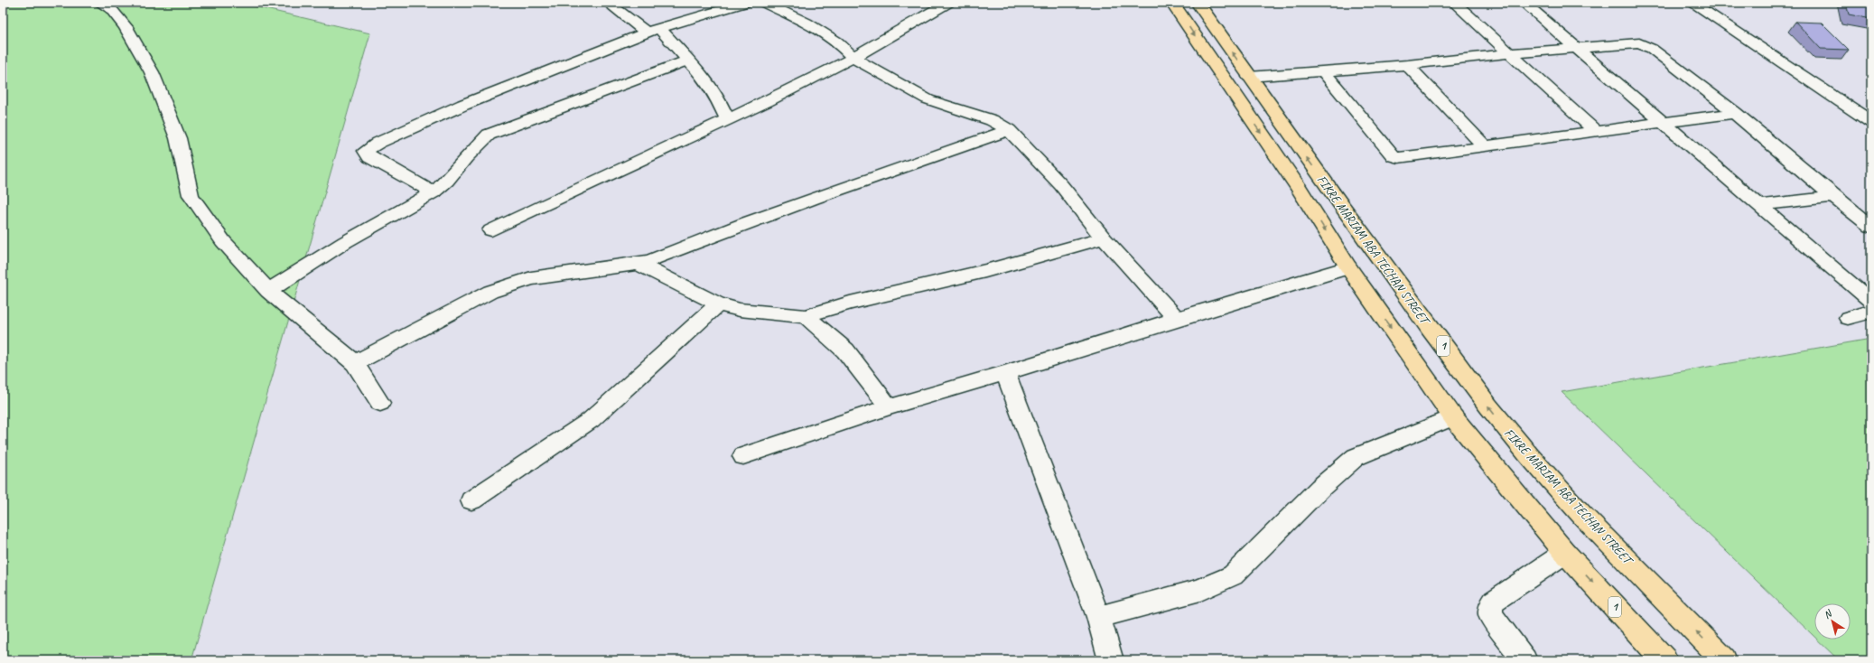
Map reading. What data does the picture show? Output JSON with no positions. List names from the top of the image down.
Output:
{
  "streets": {
    "main road": ["FIKRE MARIAM ABA TECHAN STREET", "1"]
  },
  "north": "top left"
}
